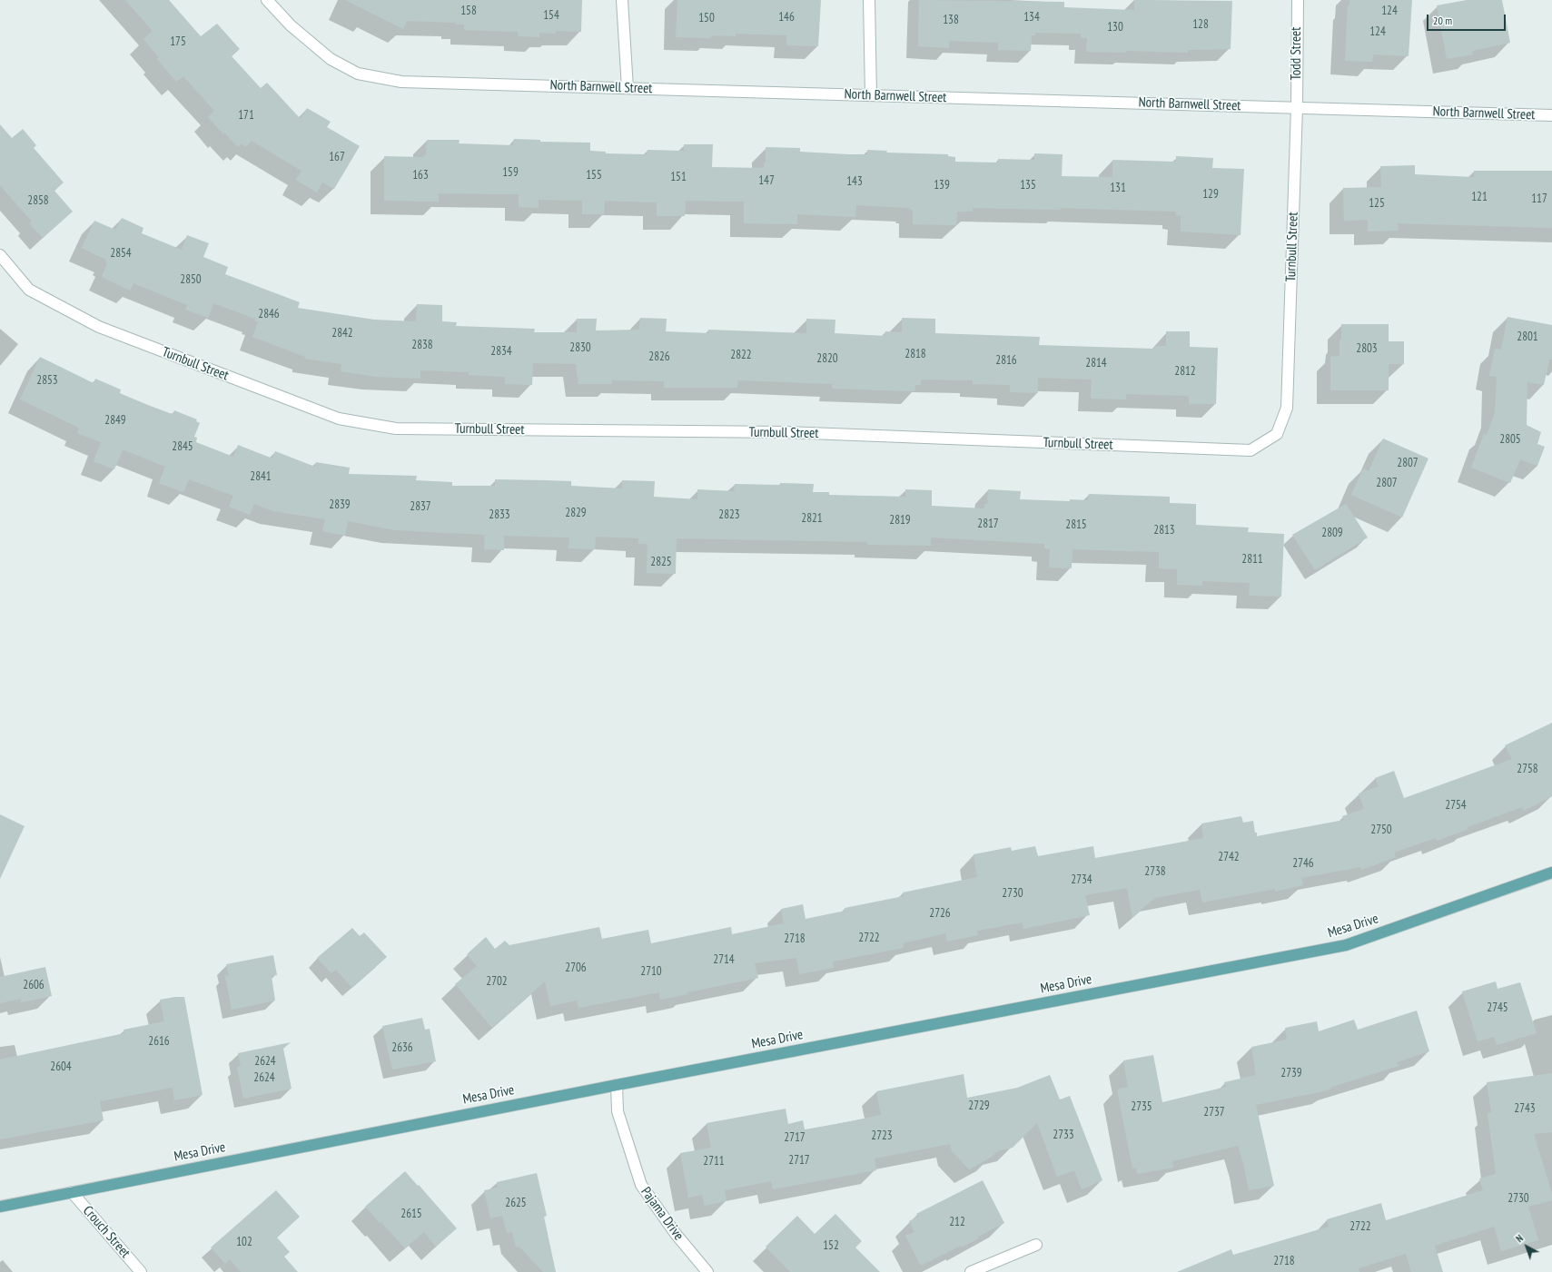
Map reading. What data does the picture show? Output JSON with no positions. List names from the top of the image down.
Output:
{
  "streets": {
    "main road": ["Mesa Drive"],
    "street": [
      "Todd Street",
      "North Barnwell Street",
      "Turnbull Street",
      "Pajama Drive",
      "Crouch Street"
    ]
  },
  "crossings": [
    ["Todd Street", "North Barnwell Street"],
    ["Todd Street", "Turnbull Street"],
    ["North Barnwell Street", "Turnbull Street"],
    ["Mesa Drive", "Pajama Drive"],
    ["Mesa Drive", "Crouch Street"]
  ],
  "house_numbers": [
    "158",
    "124",
    "154",
    "146",
    "134",
    "150",
    "138",
    "128",
    "130",
    "124",
    "175",
    "171",
    "167",
    "159",
    "163",
    "155",
    "151",
    "147",
    "143",
    "139",
    "135",
    "131",
    "129",
    "121",
    "117",
    "2858",
    "125",
    "2854",
    "2850",
    "2846",
    "2842",
    "2801",
    "2838",
    "2830",
    "2803",
    "2834",
    "2818",
    "2822",
    "2826",
    "2820",
    "2816",
    "2814",
    "2812",
    "2853",
    "2849",
    "2805",
    "2845",
    "2807",
    "2841",
    "2807",
    "2839",
    "2837",
    "2829",
    "2833",
    "2823",
    "2821",
    "2819",
    "2817",
    "2815",
    "2813",
    "2809",
    "2811",
    "2825",
    "2758",
    "2754",
    "2750",
    "2742",
    "2746",
    "2738",
    "2734",
    "2730",
    "2726",
    "2722",
    "2718",
    "2714",
    "2706",
    "2710",
    "2702",
    "2606",
    "2745",
    "2616",
    "2636",
    "2624",
    "2604",
    "2739",
    "2624",
    "2729",
    "2735",
    "2743",
    "2737",
    "2733",
    "2723",
    "2717",
    "2717",
    "2711",
    "2730",
    "2625",
    "2615",
    "212",
    "2722",
    "102",
    "152",
    "2718"
  ],
  "scale_bar": "20 m",
  "north": "top left"
}
